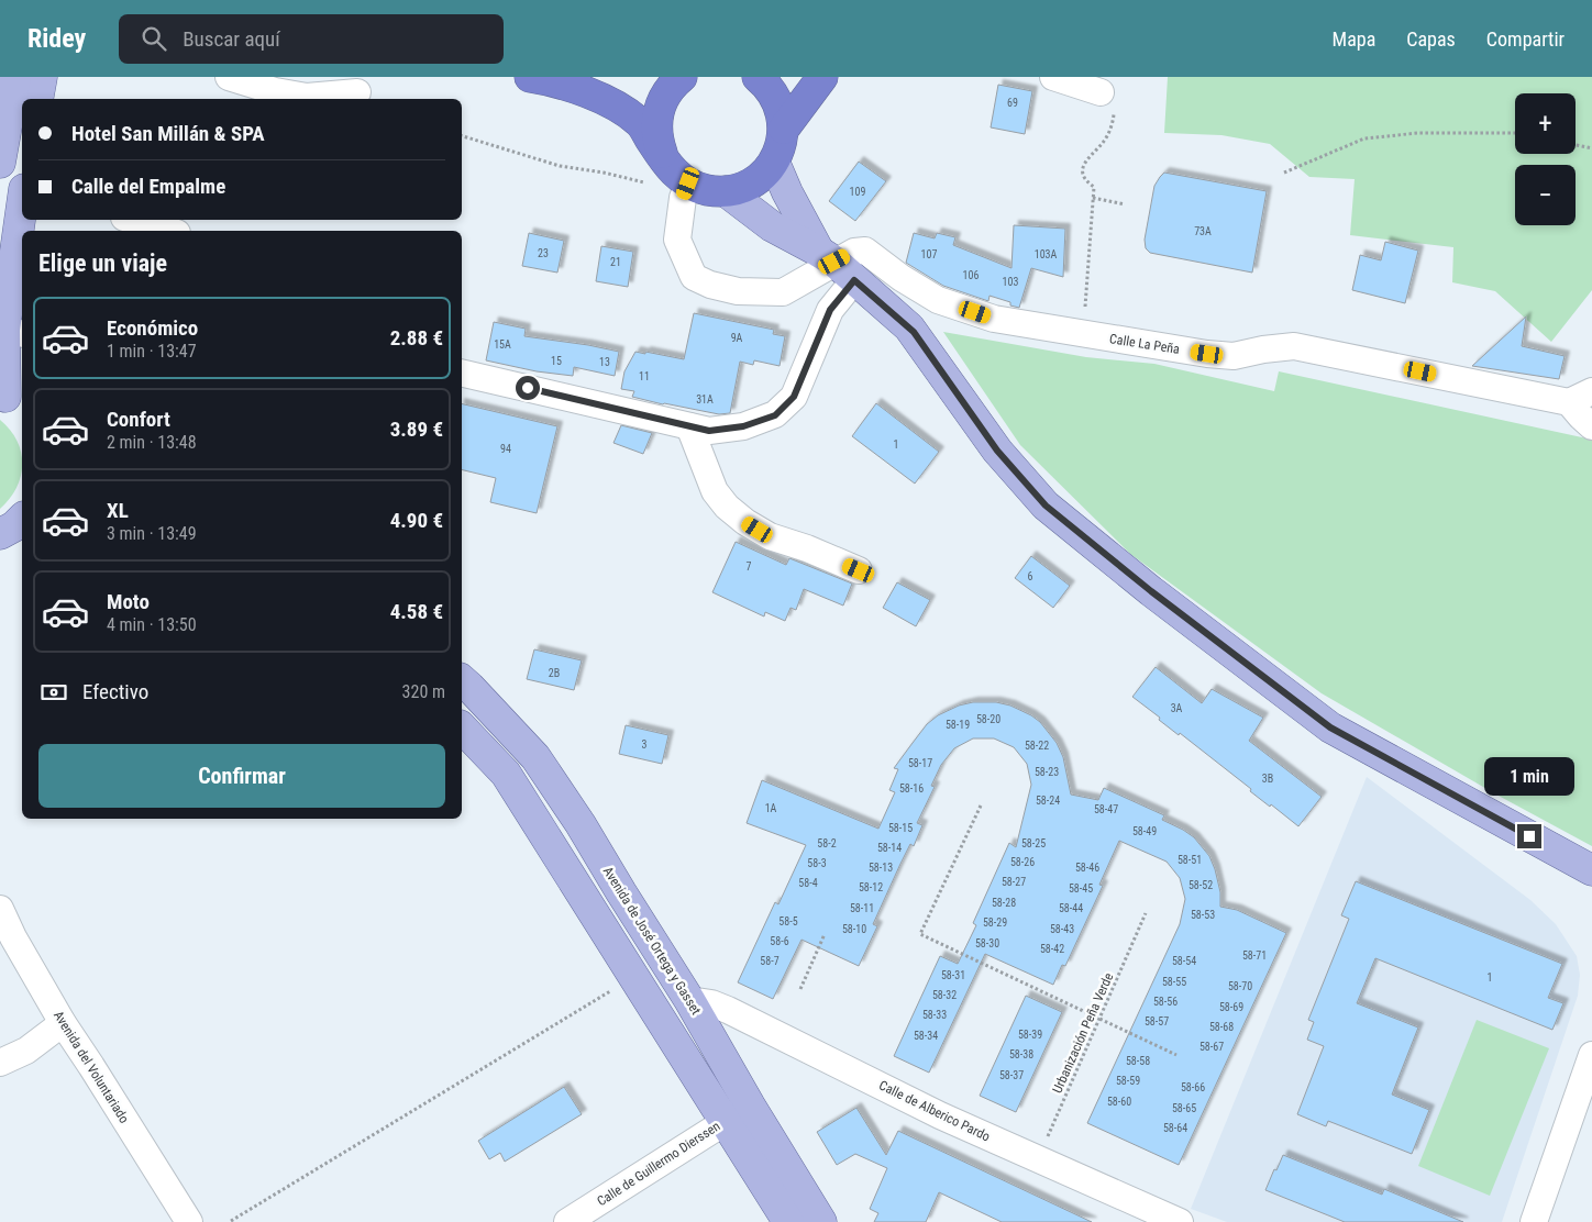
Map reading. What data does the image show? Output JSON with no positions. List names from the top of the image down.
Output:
{
  "streets": {
    "main road": ["Avenida de José Ortega y Gasset"],
    "street": [
      "Calle La Peña",
      "Avenida del Voluntariado",
      "Calle de Alberico Pardo",
      "Calle de Guillermo Dierssen"
    ],
    "path": ["Urbanización Peña Verde"]
  },
  "crossings": [
    ["Avenida de José Ortega y Gasset", "Calle de Alberico Pardo"],
    ["Avenida de José Ortega y Gasset", "Calle de Guillermo Dierssen"],
    ["Urbanización Peña Verde", "Calle de Alberico Pardo"]
  ],
  "house_numbers": [
    "69",
    "109",
    "73A",
    "23",
    "107",
    "103A",
    "21",
    "106",
    "103",
    "9A",
    "15A",
    "15",
    "13",
    "11",
    "31A",
    "1",
    "94",
    "7",
    "6",
    "2B",
    "3A",
    "58-20",
    "58-19",
    "3",
    "58-22",
    "58-17",
    "58-23",
    "3B",
    "58-16",
    "58-24",
    "1A",
    "58-47",
    "58-15",
    "58-49",
    "58-2",
    "58-25",
    "58-14",
    "58-51",
    "58-26",
    "58-3",
    "58-13",
    "58-46",
    "58-27",
    "58-4",
    "58-52",
    "58-12",
    "58-45",
    "58-28",
    "58-11",
    "58-44",
    "58-53",
    "58-5",
    "58-29",
    "58-10",
    "58-43",
    "58-6",
    "58-30",
    "58-42",
    "58-71",
    "58-7",
    "58-54",
    "58-31",
    "1",
    "58-55",
    "58-70",
    "58-32",
    "58-56",
    "58-69",
    "58-33",
    "58-57",
    "58-68",
    "58-39",
    "58-34",
    "58-67",
    "58-38",
    "58-58",
    "58-37",
    "58-59",
    "58-66",
    "58-60",
    "58-65",
    "58-64"
  ],
  "page": {
    "header": "Ridey",
    "search": "Buscar aquí",
    "nav": ["Mapa", "Capas", "Compartir"],
    "map_buttons": ["+", "−"],
    "banner": ["Hotel San Millán & SPA", "Calle del Empalme"],
    "heading": "Elige un viaje",
    "list": [
      {
        "name": "Económico",
        "note": "1 min · 13:47",
        "value": "2.88 €"
      },
      {
        "name": "Confort",
        "note": "2 min · 13:48",
        "value": "3.89 €"
      },
      {
        "name": "XL",
        "note": "3 min · 13:49",
        "value": "4.90 €"
      },
      {
        "name": "Moto",
        "note": "4 min · 13:50",
        "value": "4.58 €"
      }
    ],
    "pay": ["Efectivo", "320 m"],
    "buttons": "Confirmar",
    "bubble": "1 min"
  }
}
